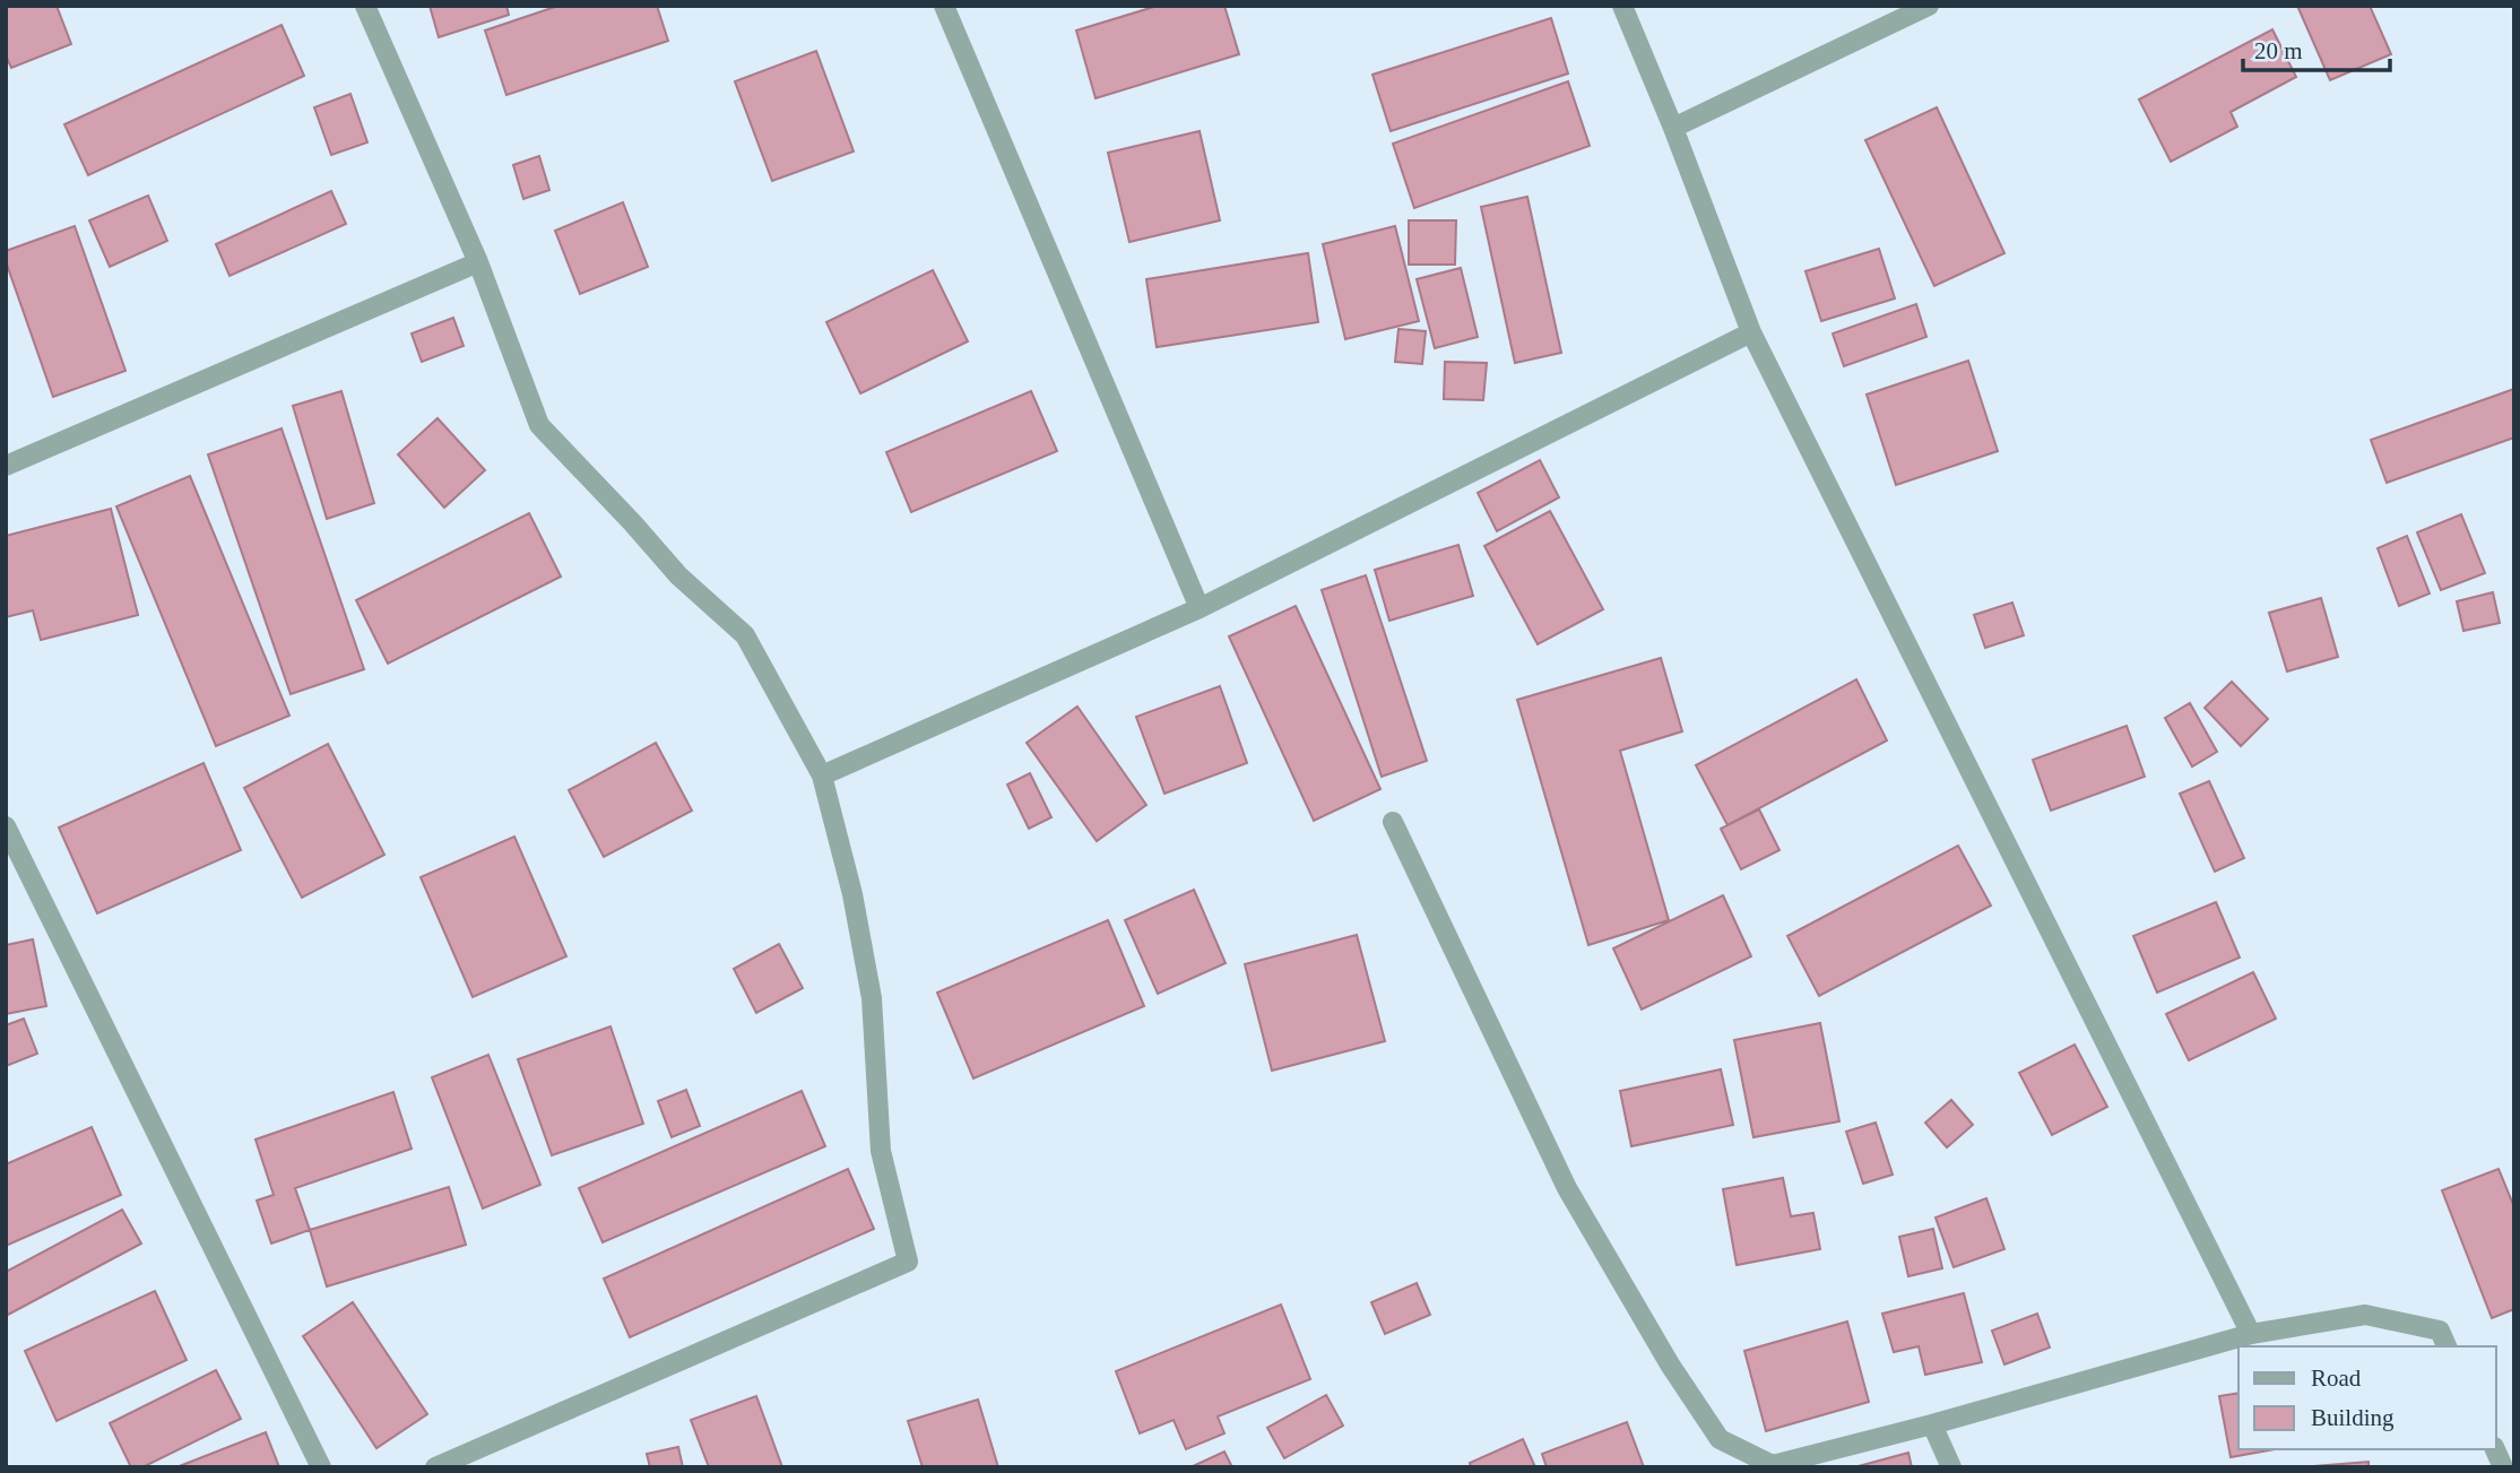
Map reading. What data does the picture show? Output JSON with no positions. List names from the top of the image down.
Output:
{
  "legend": ["Road", "Building"],
  "scale_bar": "20 m"
}
